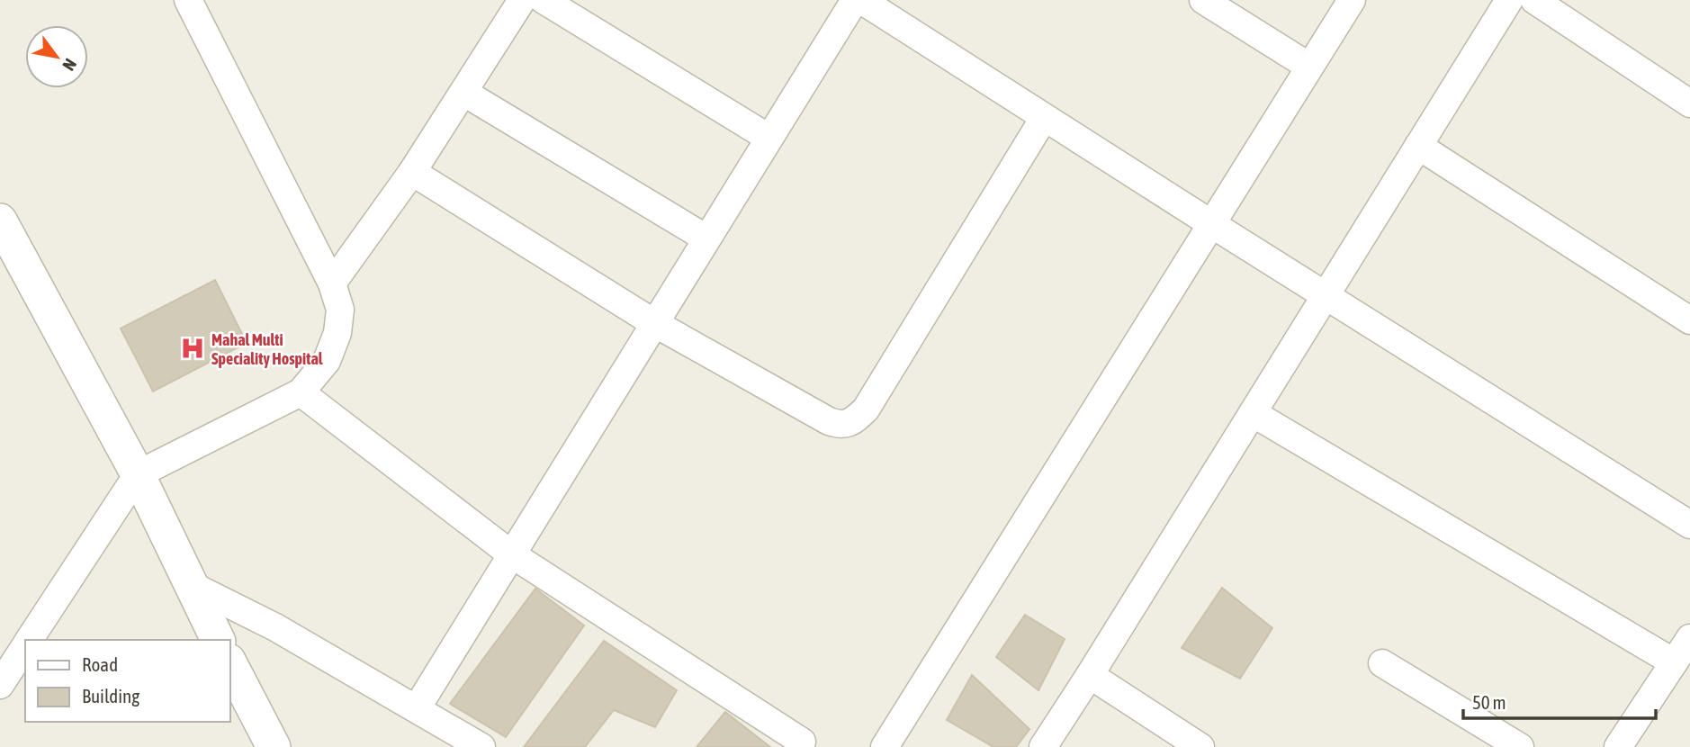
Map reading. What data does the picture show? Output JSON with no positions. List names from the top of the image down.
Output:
{
  "places": {
    "hospital": ["Mahal Multi Speciality Hospital"]
  },
  "legend": ["Road", "Building"],
  "scale_bar": "50 m",
  "north": "bottom right"
}
